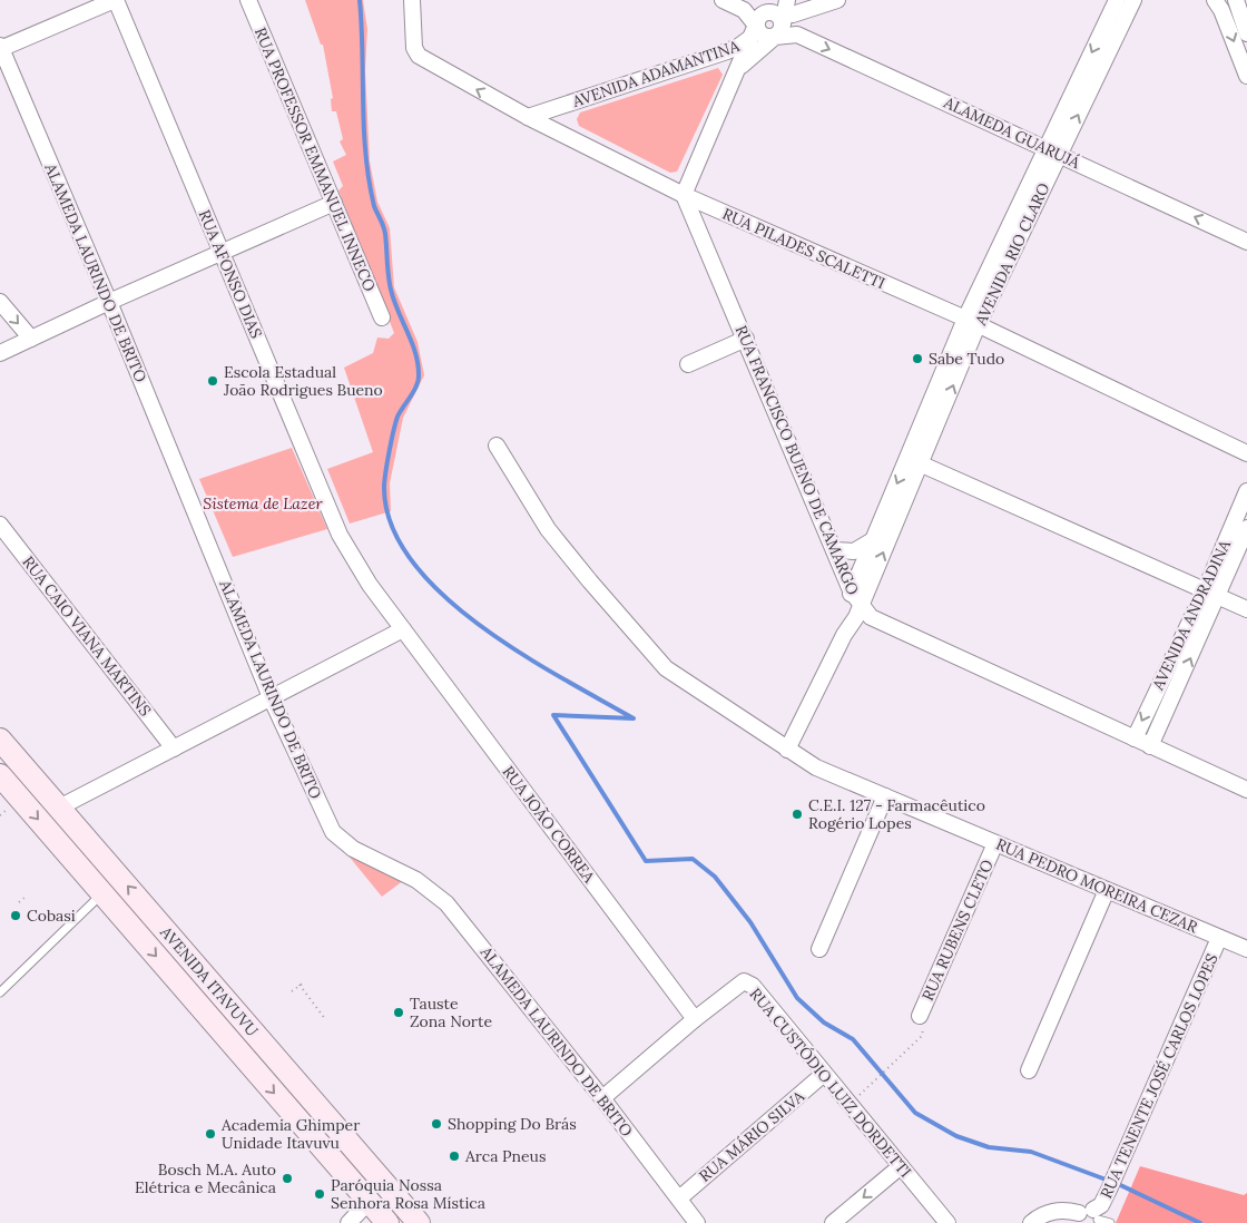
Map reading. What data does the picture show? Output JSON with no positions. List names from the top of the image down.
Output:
{
  "streets": {
    "main road": ["AVENIDA ITAVUVU"],
    "street": [
      "AVENIDA ADAMANTINA",
      "ALAMEDA GUARUJÁ",
      "RUA PROFESSOR EMMANUEL INNECO",
      "RUA PILADES SCALETTI",
      "AVENIDA RIO CLARO",
      "ALAMEDA LAURINDO DE BRITO",
      "RUA AFONSO DIAS",
      "RUA FRANCISCO BUENO DE CAMARGO",
      "AVENIDA ANDRADINA",
      "RUA CAIO VIANA MARTINS",
      "RUA JOÃO CORREA",
      "RUA PEDRO MOREIRA CEZAR",
      "RUA RUBENS CLETO",
      "RUA TENENTE JOSÉ CARLOS LOPES",
      "RUA CUSTÓDIO LUIZ DORDETTI",
      "RUA MÁRIO SILVA"
    ]
  },
  "crossings": [
    ["AVENIDA ADAMANTINA", "RUA PILADES SCALETTI"],
    ["ALAMEDA GUARUJÁ", "AVENIDA RIO CLARO"],
    ["RUA PILADES SCALETTI", "AVENIDA RIO CLARO"],
    ["RUA PILADES SCALETTI", "RUA FRANCISCO BUENO DE CAMARGO"],
    ["AVENIDA RIO CLARO", "RUA FRANCISCO BUENO DE CAMARGO"],
    ["AVENIDA RIO CLARO", "RUA PEDRO MOREIRA CEZAR"],
    ["ALAMEDA LAURINDO DE BRITO", "RUA CUSTÓDIO LUIZ DORDETTI"],
    ["ALAMEDA LAURINDO DE BRITO", "RUA MÁRIO SILVA"],
    ["RUA AFONSO DIAS", "RUA JOÃO CORREA"],
    ["RUA FRANCISCO BUENO DE CAMARGO", "AVENIDA ANDRADINA"],
    ["RUA JOÃO CORREA", "RUA CUSTÓDIO LUIZ DORDETTI"],
    ["RUA PEDRO MOREIRA CEZAR", "RUA RUBENS CLETO"],
    ["RUA PEDRO MOREIRA CEZAR", "RUA TENENTE JOSÉ CARLOS LOPES"],
    ["RUA CUSTÓDIO LUIZ DORDETTI", "RUA MÁRIO SILVA"]
  ],
  "parks": ["Sistema de Lazer"],
  "places": [
    "Sabe Tudo",
    "Escola Estadual João Rodrigues Bueno",
    "C.E.I. 127 - Farmacêutico Rogério Lopes",
    "Cobasi",
    "Tauste Zona Norte",
    "Shopping Do Brás",
    "Academia Ghimper Unidade Itavuvu",
    "Arca Pneus",
    "Bosch M.A. Auto Elétrica e Mecânica",
    "Paróquia Nossa Senhora Rosa Mística"
  ]
}
